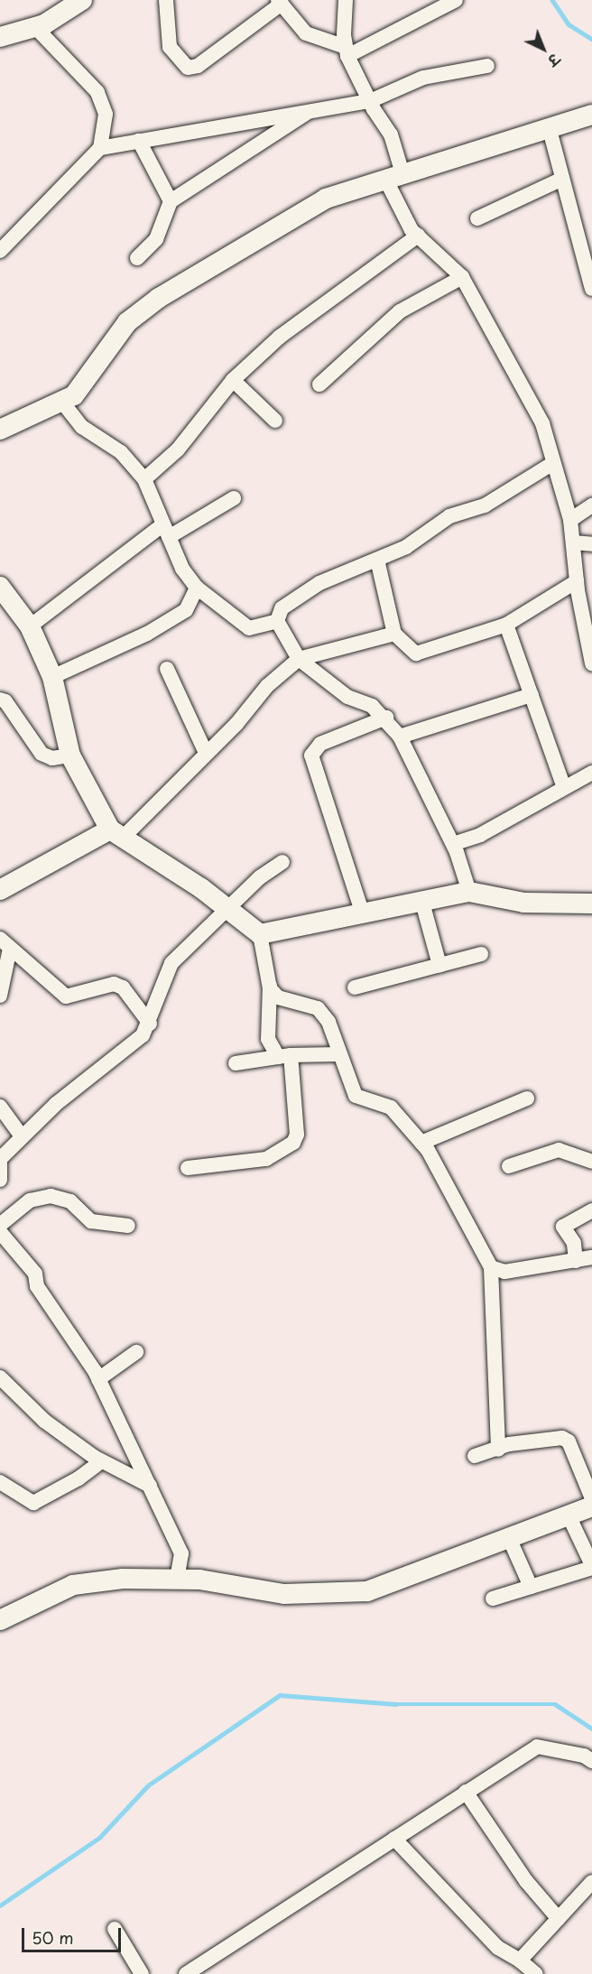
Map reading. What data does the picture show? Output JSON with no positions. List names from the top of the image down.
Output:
{
  "scale_bar": "50 m",
  "north": "bottom right"
}
